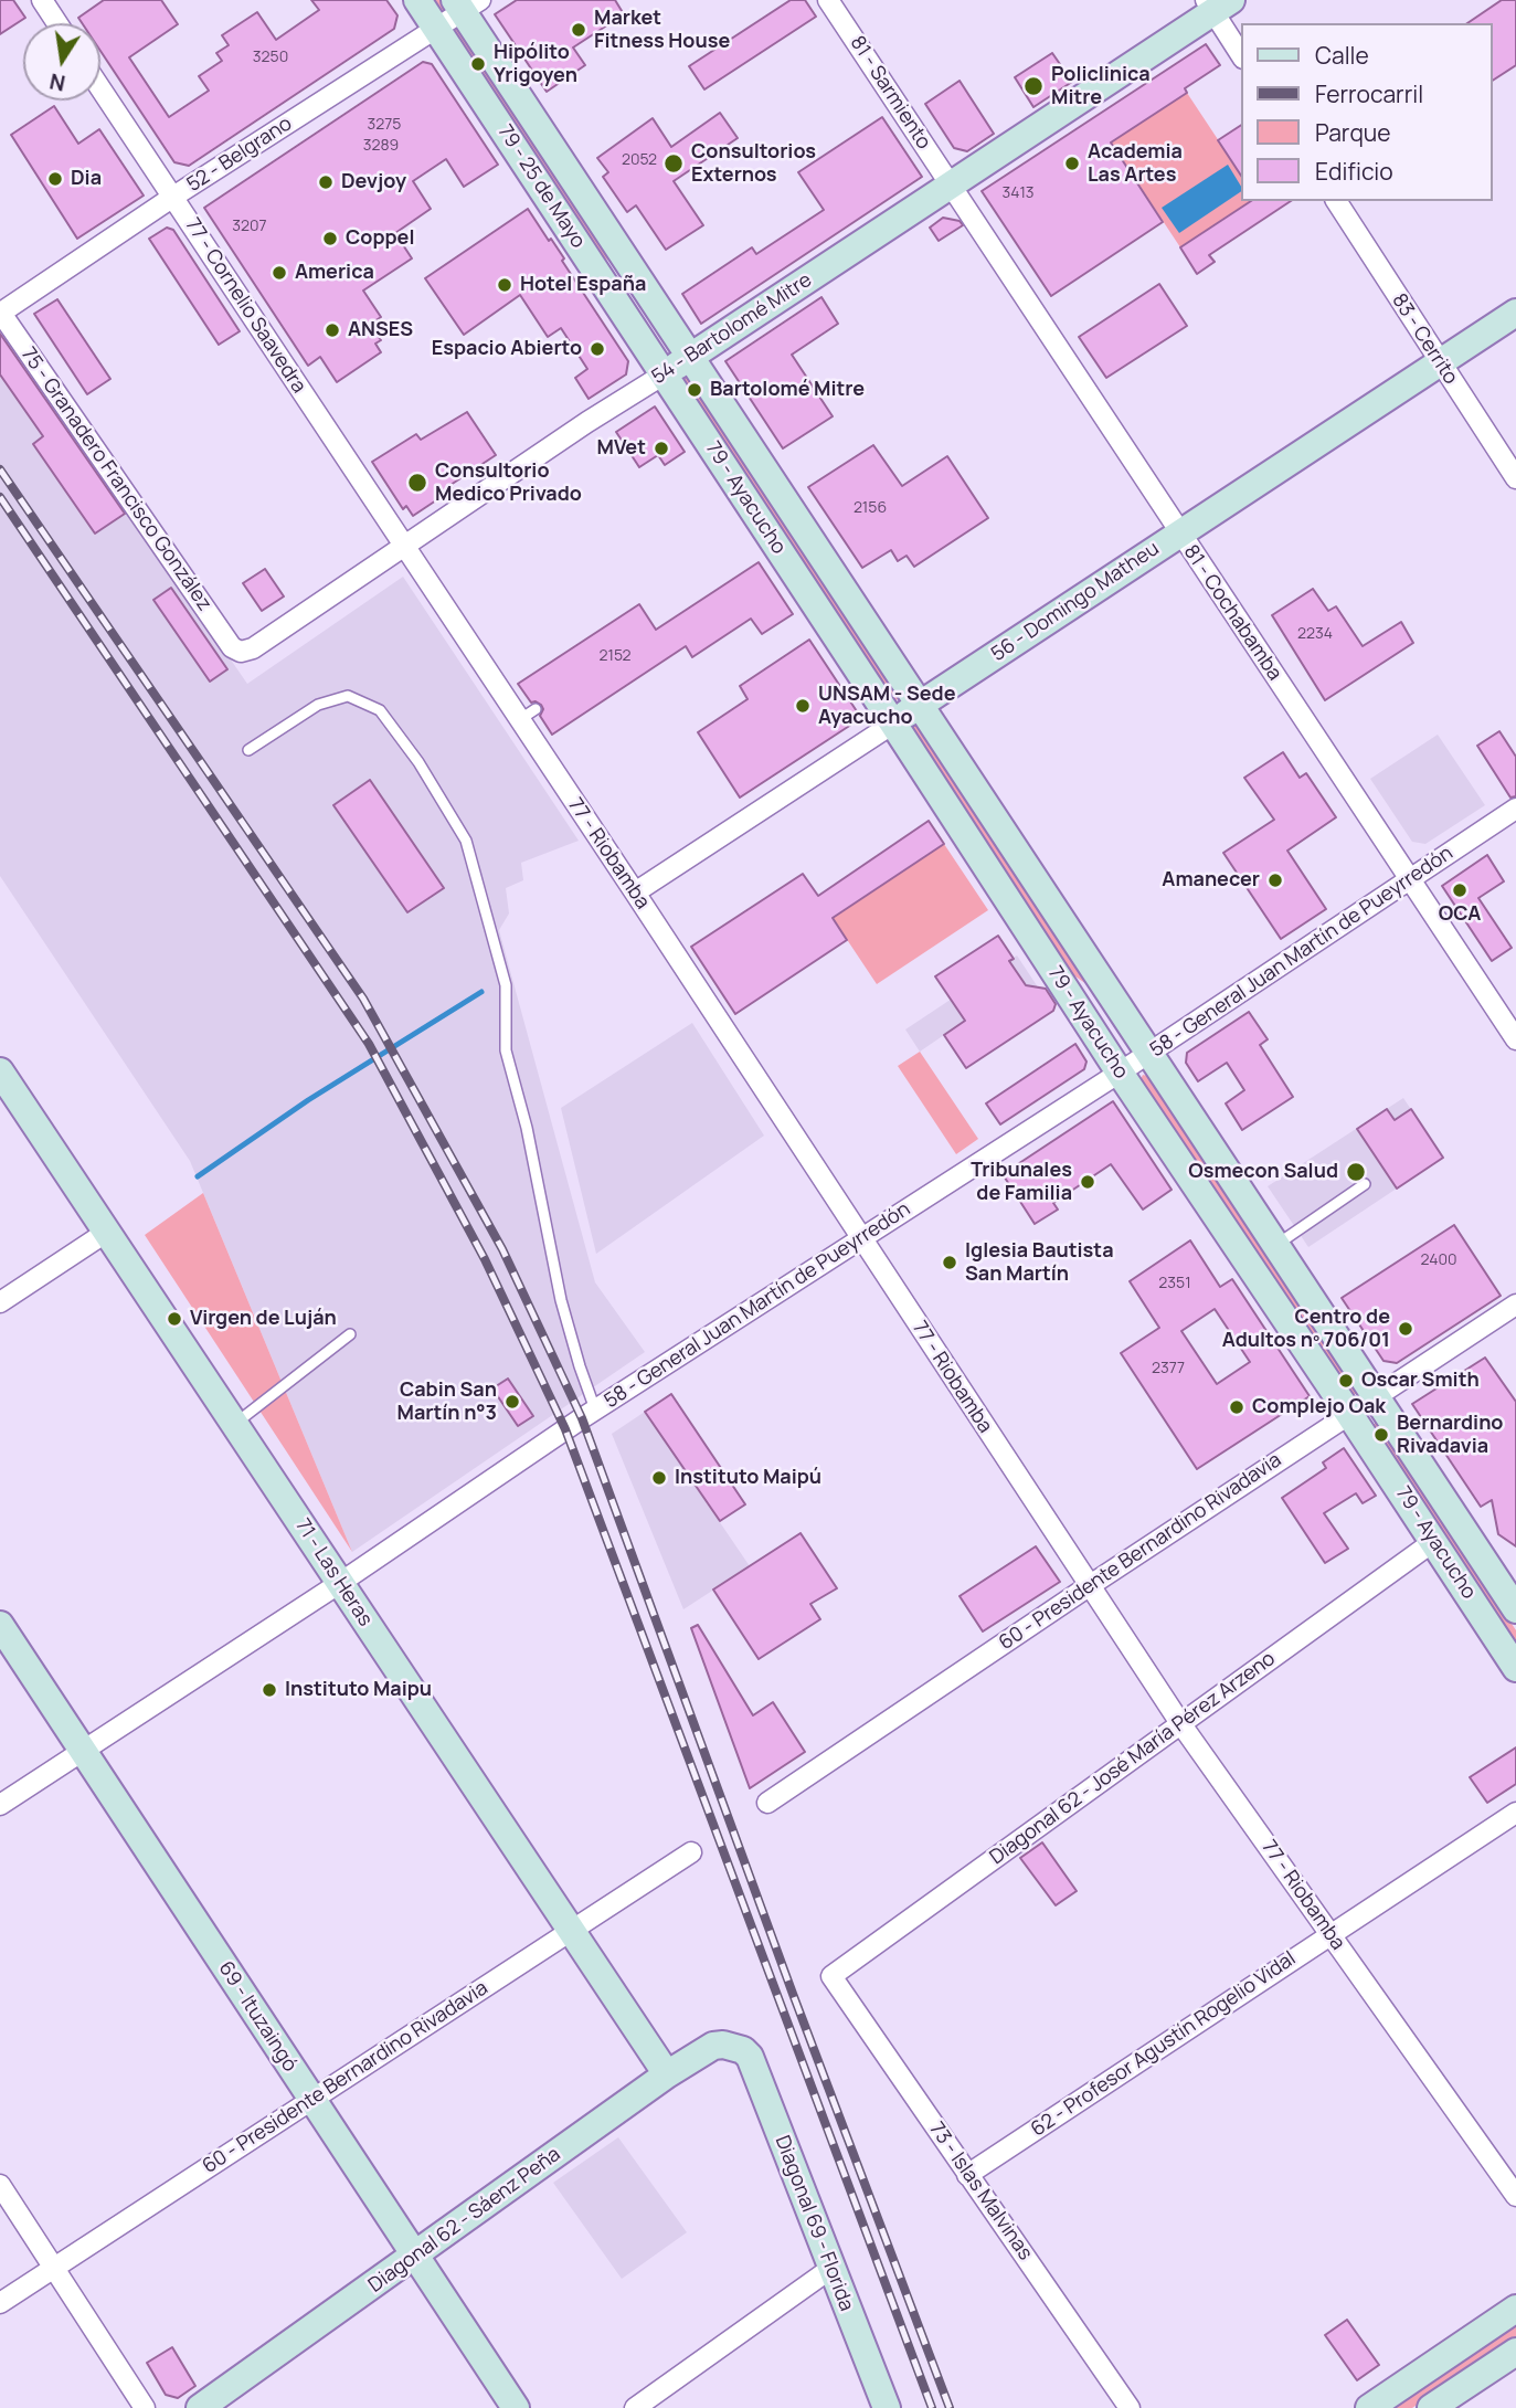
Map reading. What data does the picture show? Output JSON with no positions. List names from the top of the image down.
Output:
{
  "streets": {
    "street": [
      "81 - Sarmiento",
      "52 - Belgrano",
      "79 - 25 de Mayo",
      "77 - Cornelio Saavedra",
      "54 - Bartolomé Mitre",
      "83 - Cerrito",
      "75 - Granadero Francisco González",
      "79 - Ayacucho",
      "56 - Domingo Matheu",
      "81 - Cochabamba",
      "77 - Riobamba",
      "58 - General Juan Martín de Pueyrredón",
      "60 - Presidente Bernardino Rivadavia",
      "71 - Las Heras",
      "Diagonal 62 - José María Pérez Arzeno",
      "69 - Ituzaingó",
      "62 - Profesor Agustín Rogelio Vidal",
      "73 - Islas Malvinas",
      "Diagonal 62 - Sáenz Peña",
      "Diagonal 69 - Florida"
    ]
  },
  "crossings": [
    ["81 - Sarmiento", "54 - Bartolomé Mitre"],
    ["81 - Sarmiento", "81 - Cochabamba"],
    ["52 - Belgrano", "79 - 25 de Mayo"],
    ["52 - Belgrano", "77 - Cornelio Saavedra"],
    ["52 - Belgrano", "75 - Granadero Francisco González"],
    ["79 - 25 de Mayo", "54 - Bartolomé Mitre"],
    ["79 - 25 de Mayo", "79 - Ayacucho"],
    ["77 - Cornelio Saavedra", "54 - Bartolomé Mitre"],
    ["77 - Cornelio Saavedra", "77 - Riobamba"],
    ["54 - Bartolomé Mitre", "75 - Granadero Francisco González"],
    ["54 - Bartolomé Mitre", "79 - Ayacucho"],
    ["54 - Bartolomé Mitre", "81 - Cochabamba"],
    ["54 - Bartolomé Mitre", "77 - Riobamba"],
    ["83 - Cerrito", "56 - Domingo Matheu"],
    ["79 - Ayacucho", "56 - Domingo Matheu"],
    ["79 - Ayacucho", "58 - General Juan Martín de Pueyrredón"],
    ["79 - Ayacucho", "60 - Presidente Bernardino Rivadavia"],
    ["79 - Ayacucho", "Diagonal 62 - José María Pérez Arzeno"],
    ["56 - Domingo Matheu", "81 - Cochabamba"],
    ["56 - Domingo Matheu", "77 - Riobamba"],
    ["81 - Cochabamba", "58 - General Juan Martín de Pueyrredón"],
    ["77 - Riobamba", "58 - General Juan Martín de Pueyrredón"],
    ["77 - Riobamba", "60 - Presidente Bernardino Rivadavia"],
    ["77 - Riobamba", "Diagonal 62 - José María Pérez Arzeno"],
    ["77 - Riobamba", "62 - Profesor Agustín Rogelio Vidal"],
    ["58 - General Juan Martín de Pueyrredón", "71 - Las Heras"],
    ["58 - General Juan Martín de Pueyrredón", "69 - Ituzaingó"],
    ["60 - Presidente Bernardino Rivadavia", "71 - Las Heras"],
    ["60 - Presidente Bernardino Rivadavia", "69 - Ituzaingó"],
    ["71 - Las Heras", "Diagonal 62 - Sáenz Peña"],
    ["Diagonal 62 - José María Pérez Arzeno", "73 - Islas Malvinas"],
    ["69 - Ituzaingó", "Diagonal 62 - Sáenz Peña"],
    ["62 - Profesor Agustín Rogelio Vidal", "73 - Islas Malvinas"],
    ["Diagonal 62 - Sáenz Peña", "Diagonal 69 - Florida"]
  ],
  "places": [
    "Market Fitness House",
    "Hipólito Yrigoyen",
    "Policlinica Mitre",
    "Consultorios Externos",
    "Academia Las Artes",
    "Dia",
    "Devjoy",
    "Coppel",
    "America",
    "Hotel España",
    "ANSES",
    "Espacio Abierto",
    "Bartolomé Mitre",
    "MVet",
    "Consultorio Medico Privado",
    "UNSAM - Sede Ayacucho",
    "Amanecer",
    "OCA",
    "Osmecon Salud",
    "Tribunales de Familia",
    "Iglesia Bautista San Martín",
    "Virgen de Luján",
    "Centro de Adultos nº 706/01",
    "Oscar Smith",
    "Cabin San Martín n°3",
    "Complejo Oak",
    "Bernardino Rivadavia",
    "Instituto Maipú",
    "Instituto Maipu"
  ],
  "house_numbers": [
    "3250",
    "3275",
    "3289",
    "2052",
    "3413",
    "3207",
    "2156",
    "2234",
    "2152",
    "2400",
    "2351",
    "2377"
  ],
  "legend": [
    "Calle",
    "Ferrocarril",
    "Parque",
    "Edificio"
  ],
  "north": "bottom"
}
